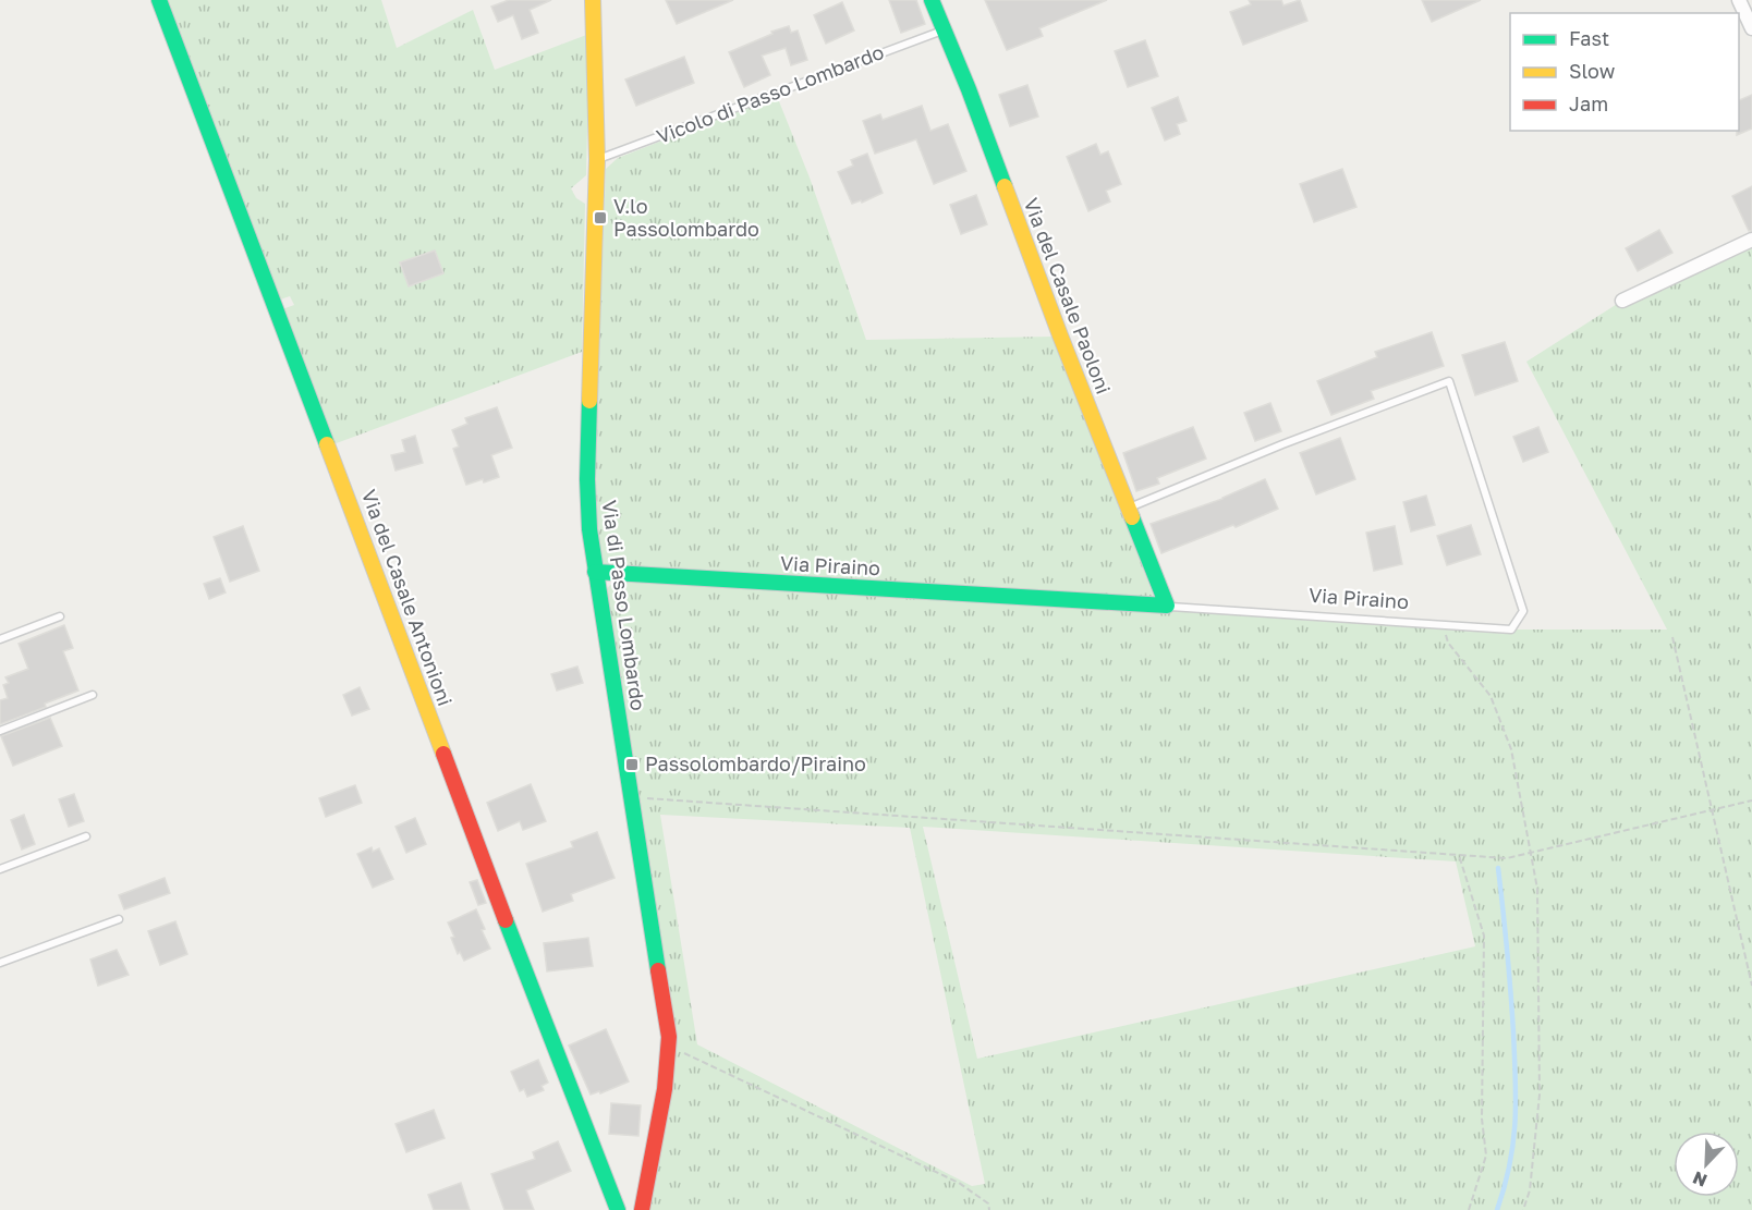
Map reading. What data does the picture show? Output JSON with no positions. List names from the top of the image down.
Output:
{
  "streets": {
    "street": [
      "Via del Casale Paoloni",
      "Via Piraino",
      "Via del Casale Antonioni",
      "Via di Passo Lombardo"
    ],
    "lane": ["Vicolo di Passo Lombardo"]
  },
  "crossings": [
    ["Vicolo di Passo Lombardo", "Via del Casale Paoloni"],
    ["Vicolo di Passo Lombardo", "Via di Passo Lombardo"],
    ["Via del Casale Paoloni", "Via Piraino"],
    ["Via Piraino", "Via di Passo Lombardo"]
  ],
  "places": {
    "transit": ["V.lo Passolombardo", "Passolombardo/Piraino"]
  },
  "legend": ["Fast", "Slow", "Jam"],
  "north": "bottom left"
}
